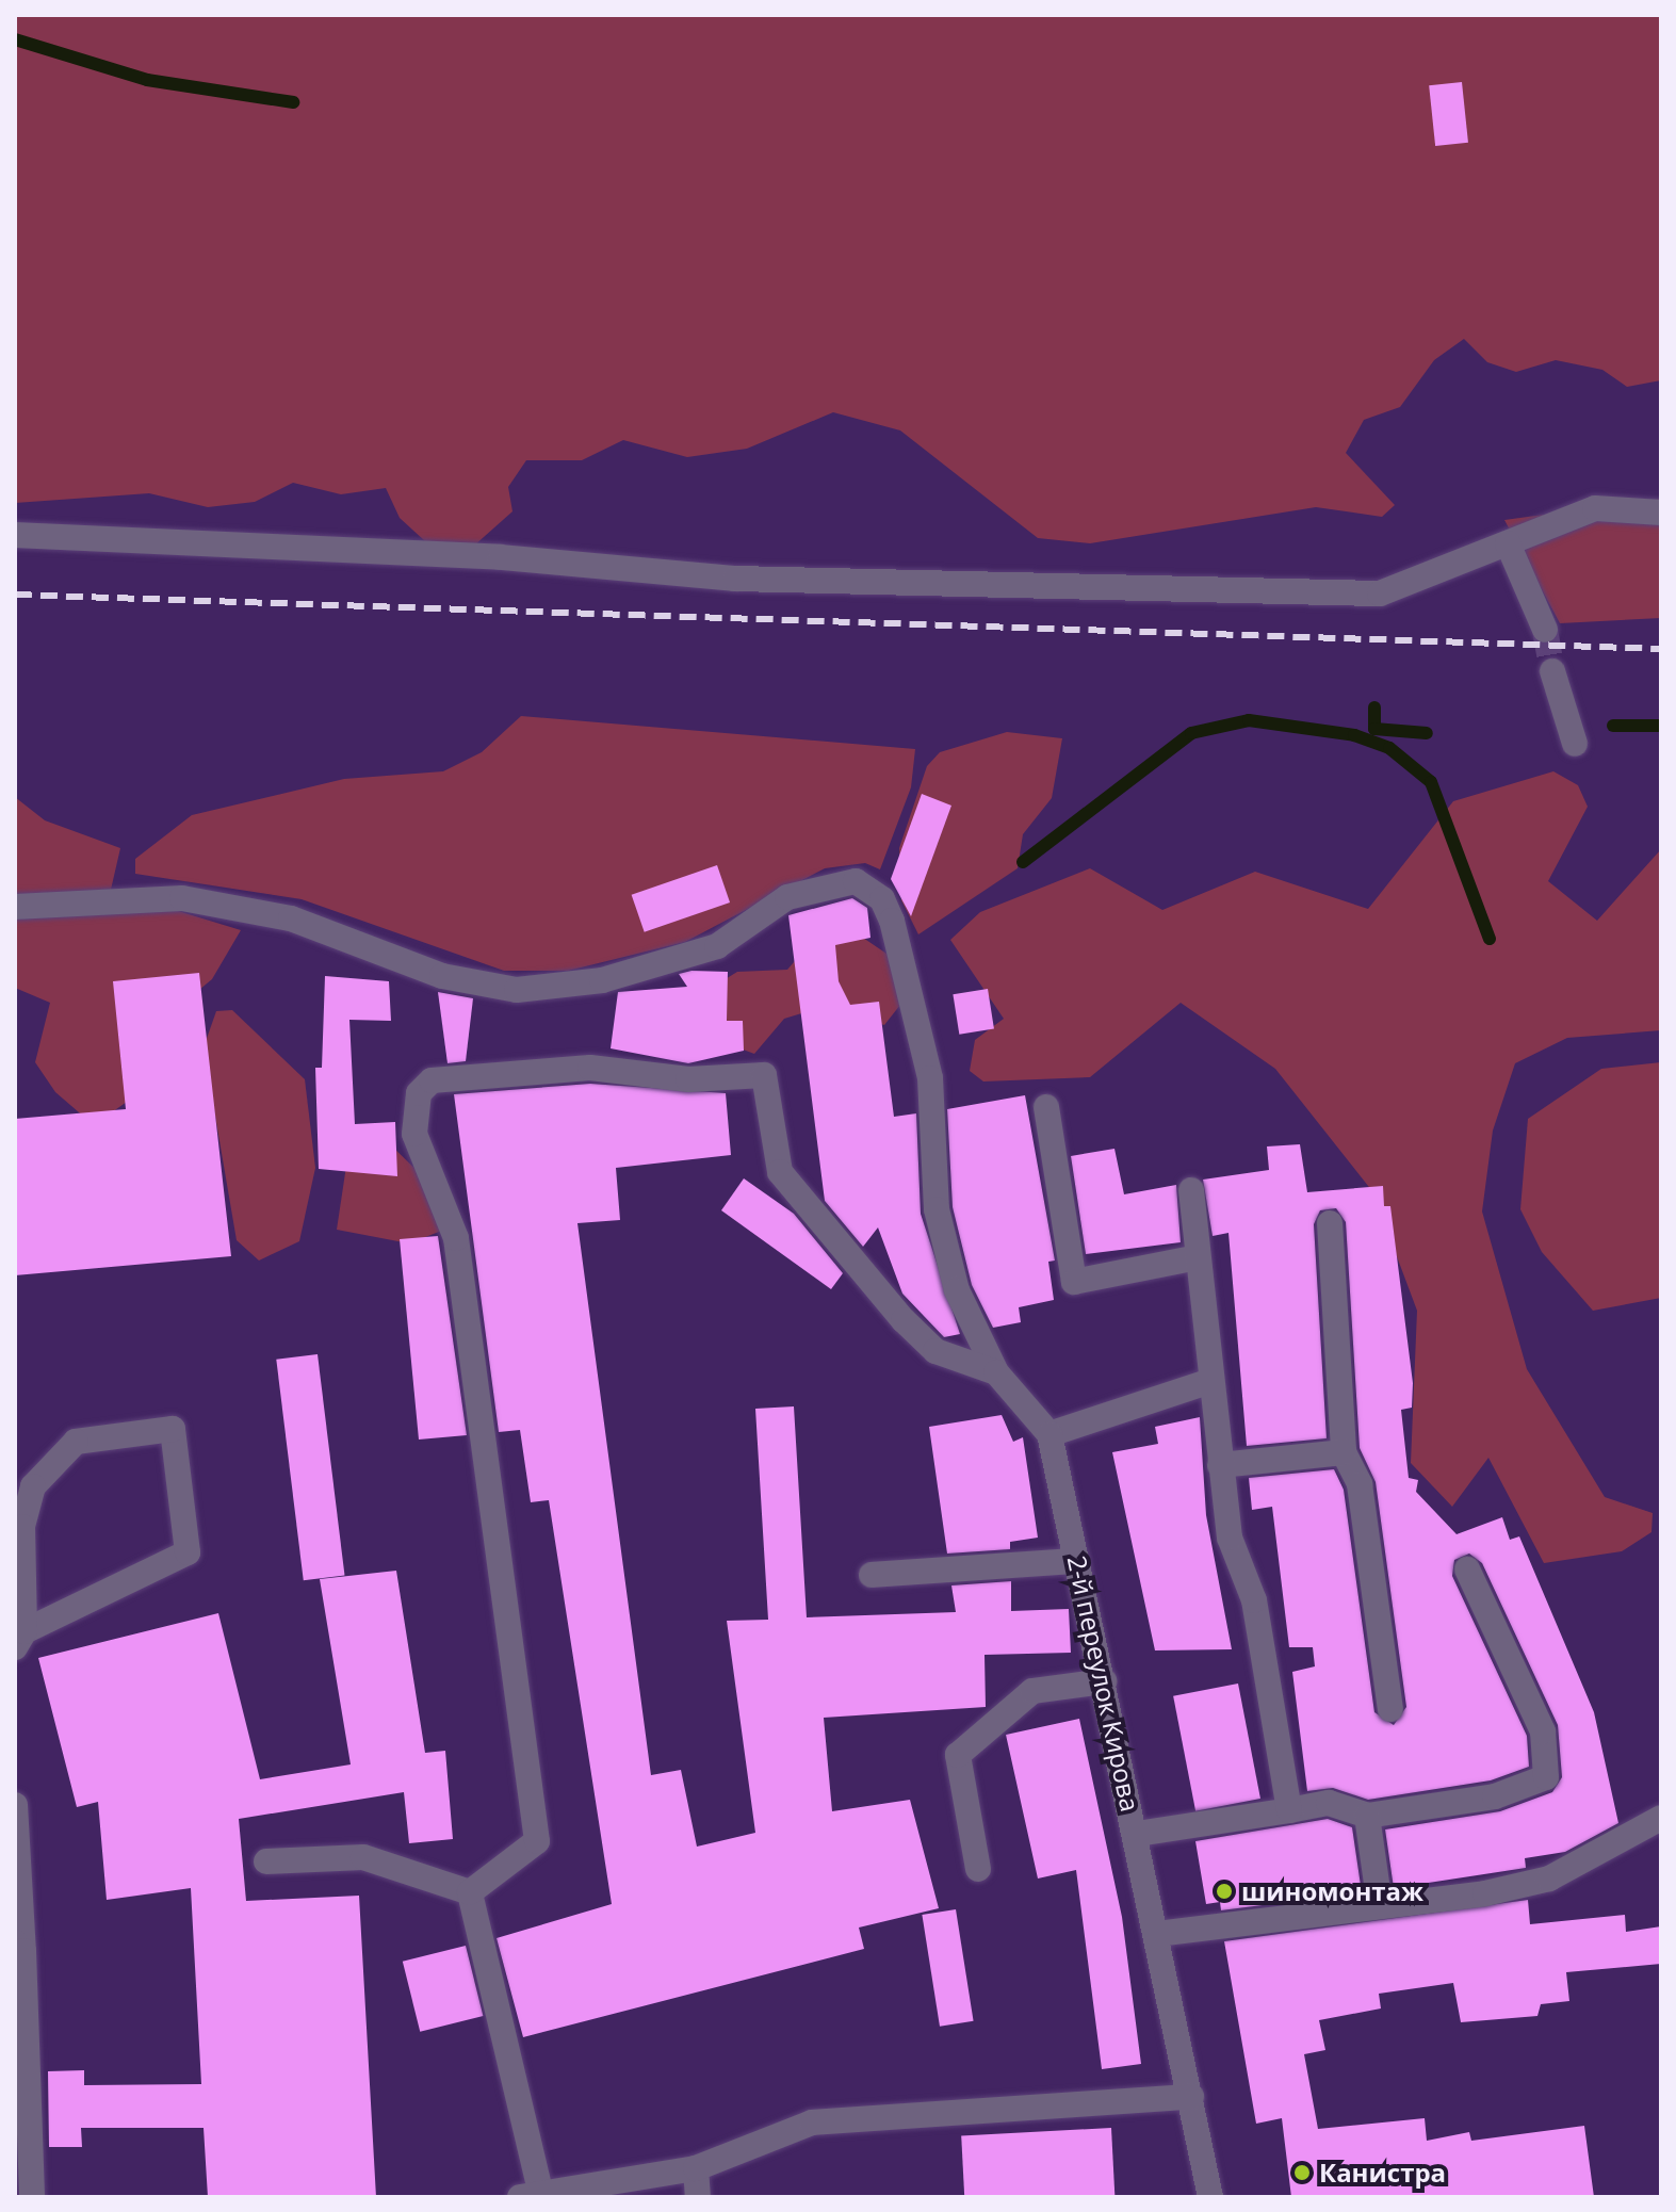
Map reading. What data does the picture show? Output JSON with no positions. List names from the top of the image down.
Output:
{
  "streets": {
    "street": ["2-й переулок Кирова"]
  },
  "places": ["шиномонтаж", "Канистра"]
}
